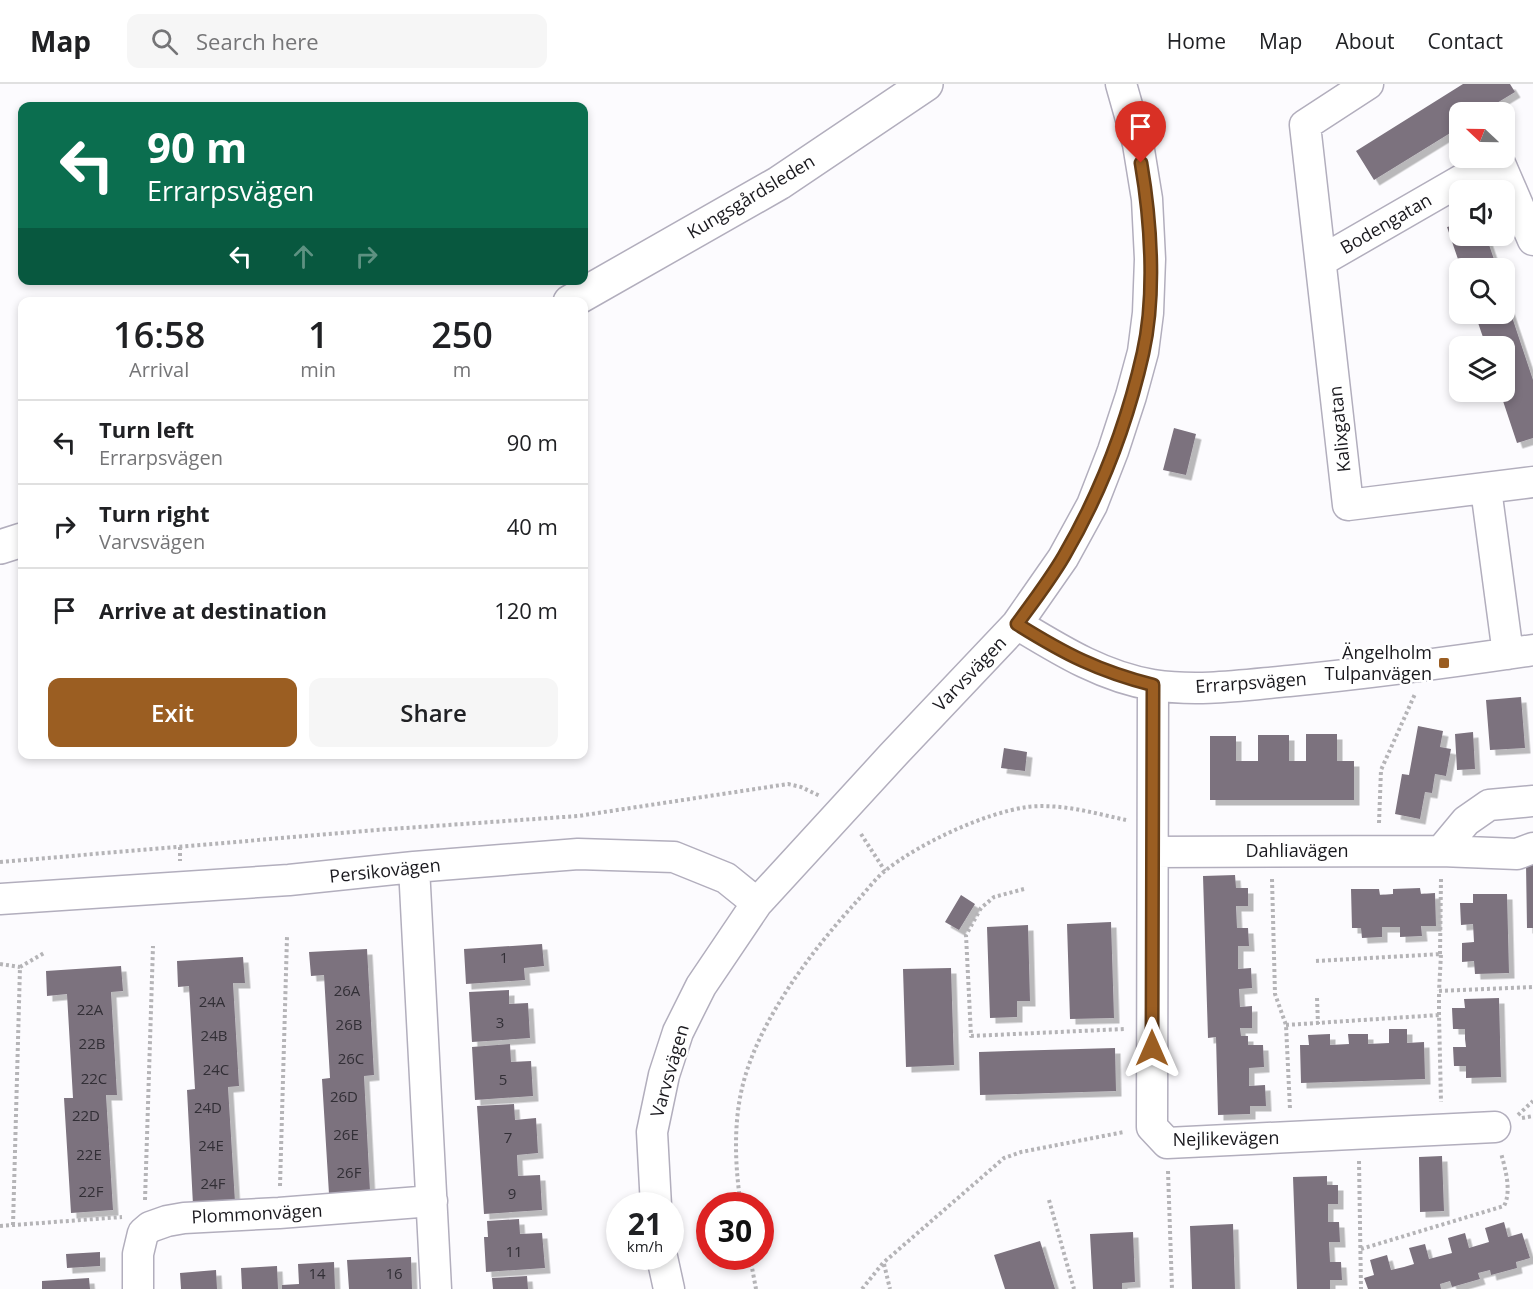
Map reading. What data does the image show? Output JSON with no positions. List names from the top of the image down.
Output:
{
  "streets": {
    "main road": ["Kungsgårdsleden"],
    "street": [
      "Bodengatan",
      "Kalixgatan",
      "Varvsvägen",
      "Errarpsvägen",
      "Dahliavägen",
      "Persikovägen",
      "Nejlikevägen",
      "Plommonvägen"
    ]
  },
  "crossings": [
    ["Bodengatan", "Kalixgatan"],
    ["Varvsvägen", "Errarpsvägen"],
    ["Varvsvägen", "Persikovägen"],
    ["Errarpsvägen", "Nejlikevägen"],
    ["Dahliavägen", "Nejlikevägen"]
  ],
  "places": {
    "transit": ["Ängelholm Tulpanvägen"]
  },
  "house_numbers": [
    "1",
    "26A",
    "24A",
    "22A",
    "3",
    "26B",
    "24B",
    "22B",
    "26C",
    "24C",
    "22C",
    "5",
    "26D",
    "24D",
    "22D",
    "26E",
    "7",
    "24E",
    "22E",
    "26F",
    "24F",
    "22F",
    "9",
    "11",
    "14",
    "16"
  ],
  "north": "left",
  "page": {
    "header": "Map",
    "search": "Search here",
    "nav": [
      "Home",
      "Map",
      "About",
      "Contact"
    ],
    "turn": ["90 m", "Errarpsvägen"],
    "eta": [
      "16:58",
      "Arrival",
      "1",
      "min",
      "250",
      "m"
    ],
    "list": [
      {
        "name": "Turn left",
        "note": "Errarpsvägen",
        "value": "90 m"
      },
      {
        "name": "Turn right",
        "note": "Varvsvägen",
        "value": "40 m"
      },
      {
        "name": "Arrive at destination",
        "value": "120 m"
      }
    ],
    "buttons": ["Exit", "Share"],
    "speed": "21 km/h",
    "limit": "30"
  }
}
